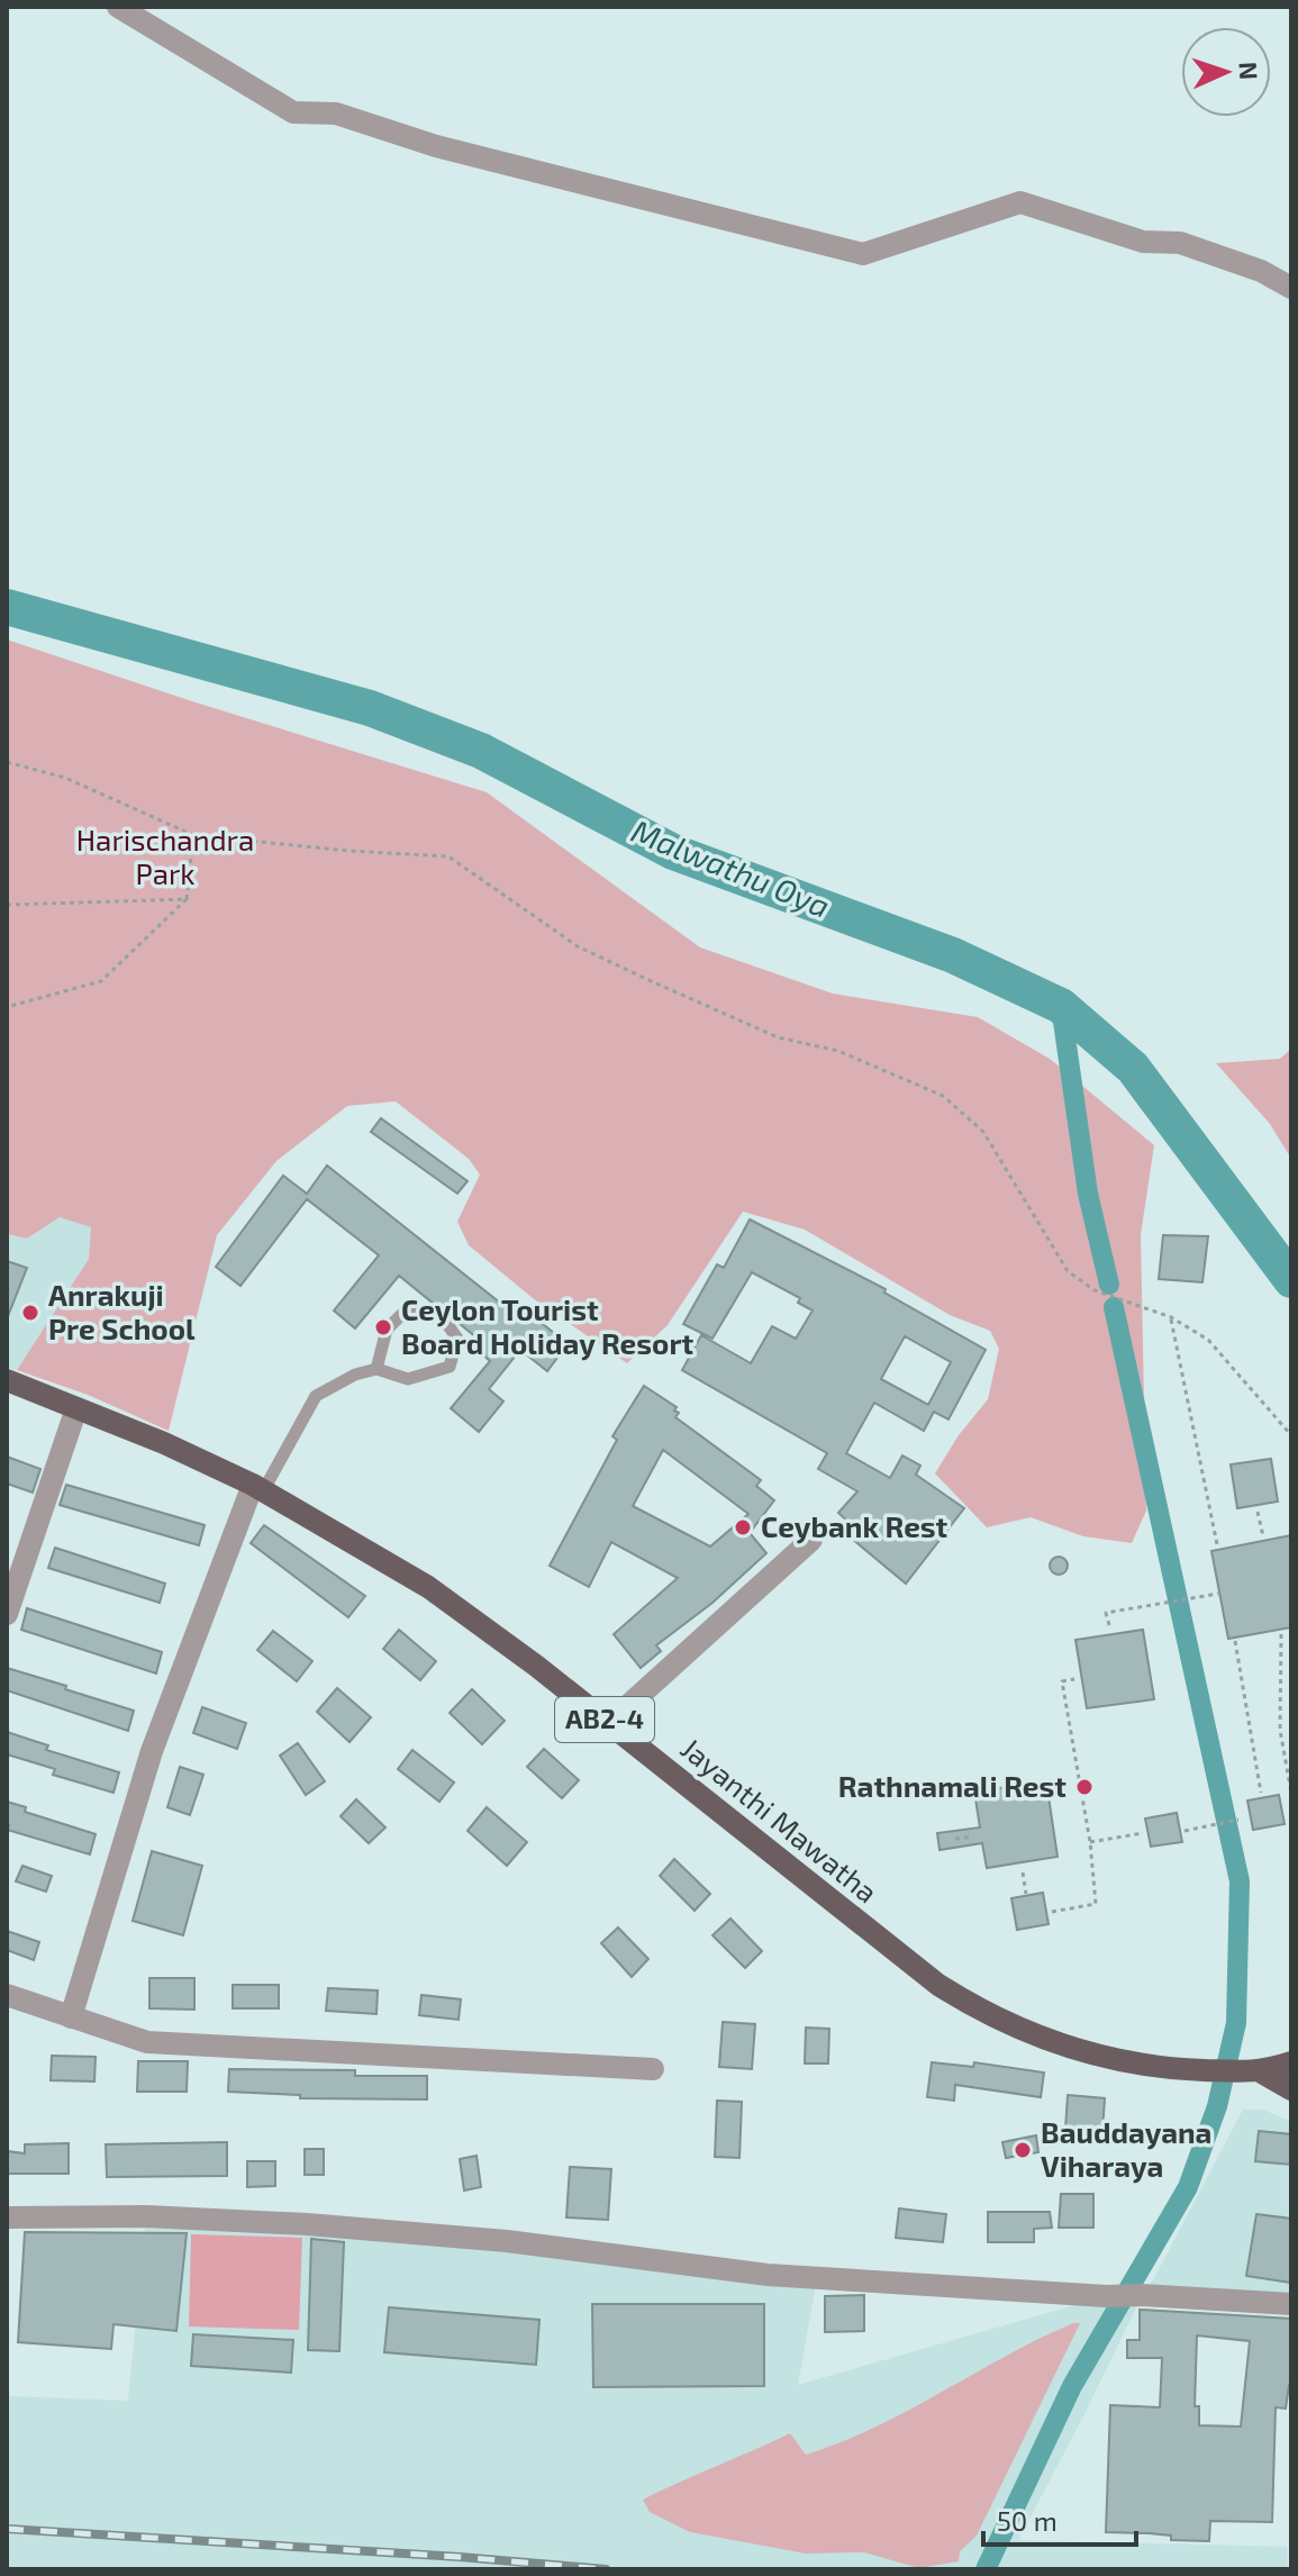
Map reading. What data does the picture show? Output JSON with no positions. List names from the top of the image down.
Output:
{
  "streets": {
    "main road": ["AB2-4", "Jayanthi Mawatha"]
  },
  "water": ["Malwathu Oya"],
  "parks": ["Harischandra Park"],
  "places": [
    "Anrakuji Pre School",
    "Ceylon Tourist Board Holiday Resort",
    "Ceybank Rest",
    "Rathnamali Rest",
    "Bauddayana Viharaya"
  ],
  "scale_bar": "50 m",
  "north": "right"
}
